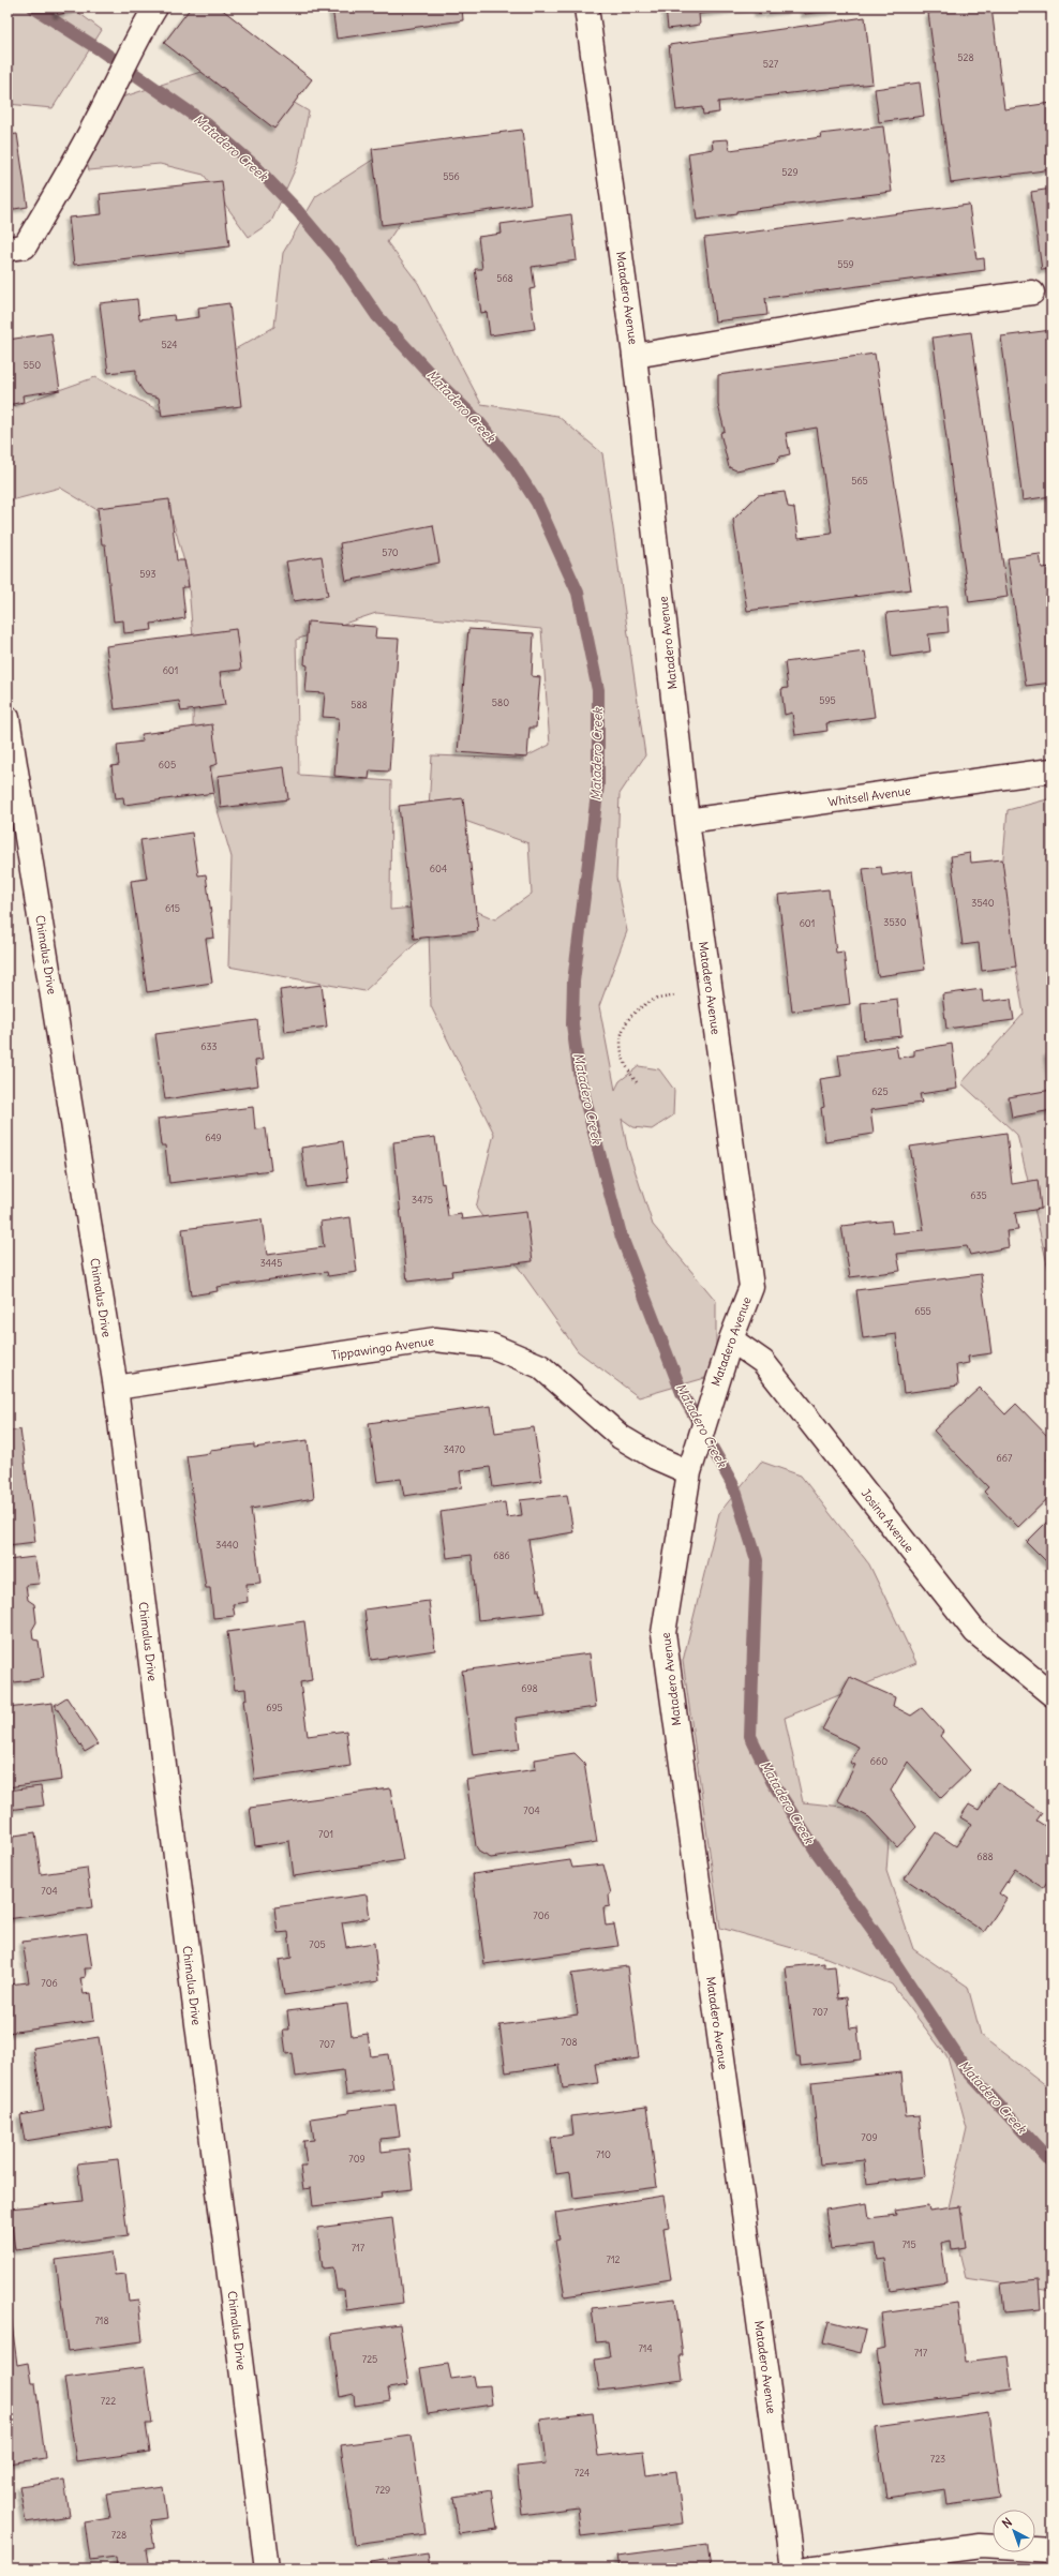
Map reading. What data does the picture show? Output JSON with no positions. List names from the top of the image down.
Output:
{
  "streets": {
    "street": [
      "Matadero Avenue",
      "Whitsell Avenue",
      "Chimalus Drive",
      "Tippawingo Avenue",
      "Josina Avenue"
    ]
  },
  "crossings": [
    ["Matadero Avenue", "Whitsell Avenue"],
    ["Matadero Avenue", "Tippawingo Avenue"],
    ["Matadero Avenue", "Josina Avenue"],
    ["Chimalus Drive", "Tippawingo Avenue"]
  ],
  "water": ["Matadero Creek"],
  "house_numbers": [
    "528",
    "527",
    "529",
    "556",
    "559",
    "568",
    "524",
    "550",
    "565",
    "570",
    "593",
    "601",
    "595",
    "580",
    "588",
    "605",
    "604",
    "3540",
    "615",
    "3530",
    "601",
    "633",
    "625",
    "649",
    "635",
    "3475",
    "3445",
    "655",
    "3470",
    "667",
    "3440",
    "686",
    "698",
    "695",
    "660",
    "704",
    "701",
    "688",
    "704",
    "706",
    "705",
    "706",
    "707",
    "708",
    "707",
    "709",
    "710",
    "709",
    "715",
    "717",
    "712",
    "718",
    "714",
    "717",
    "725",
    "722",
    "723",
    "724",
    "729",
    "728"
  ],
  "north": "top left"
}
